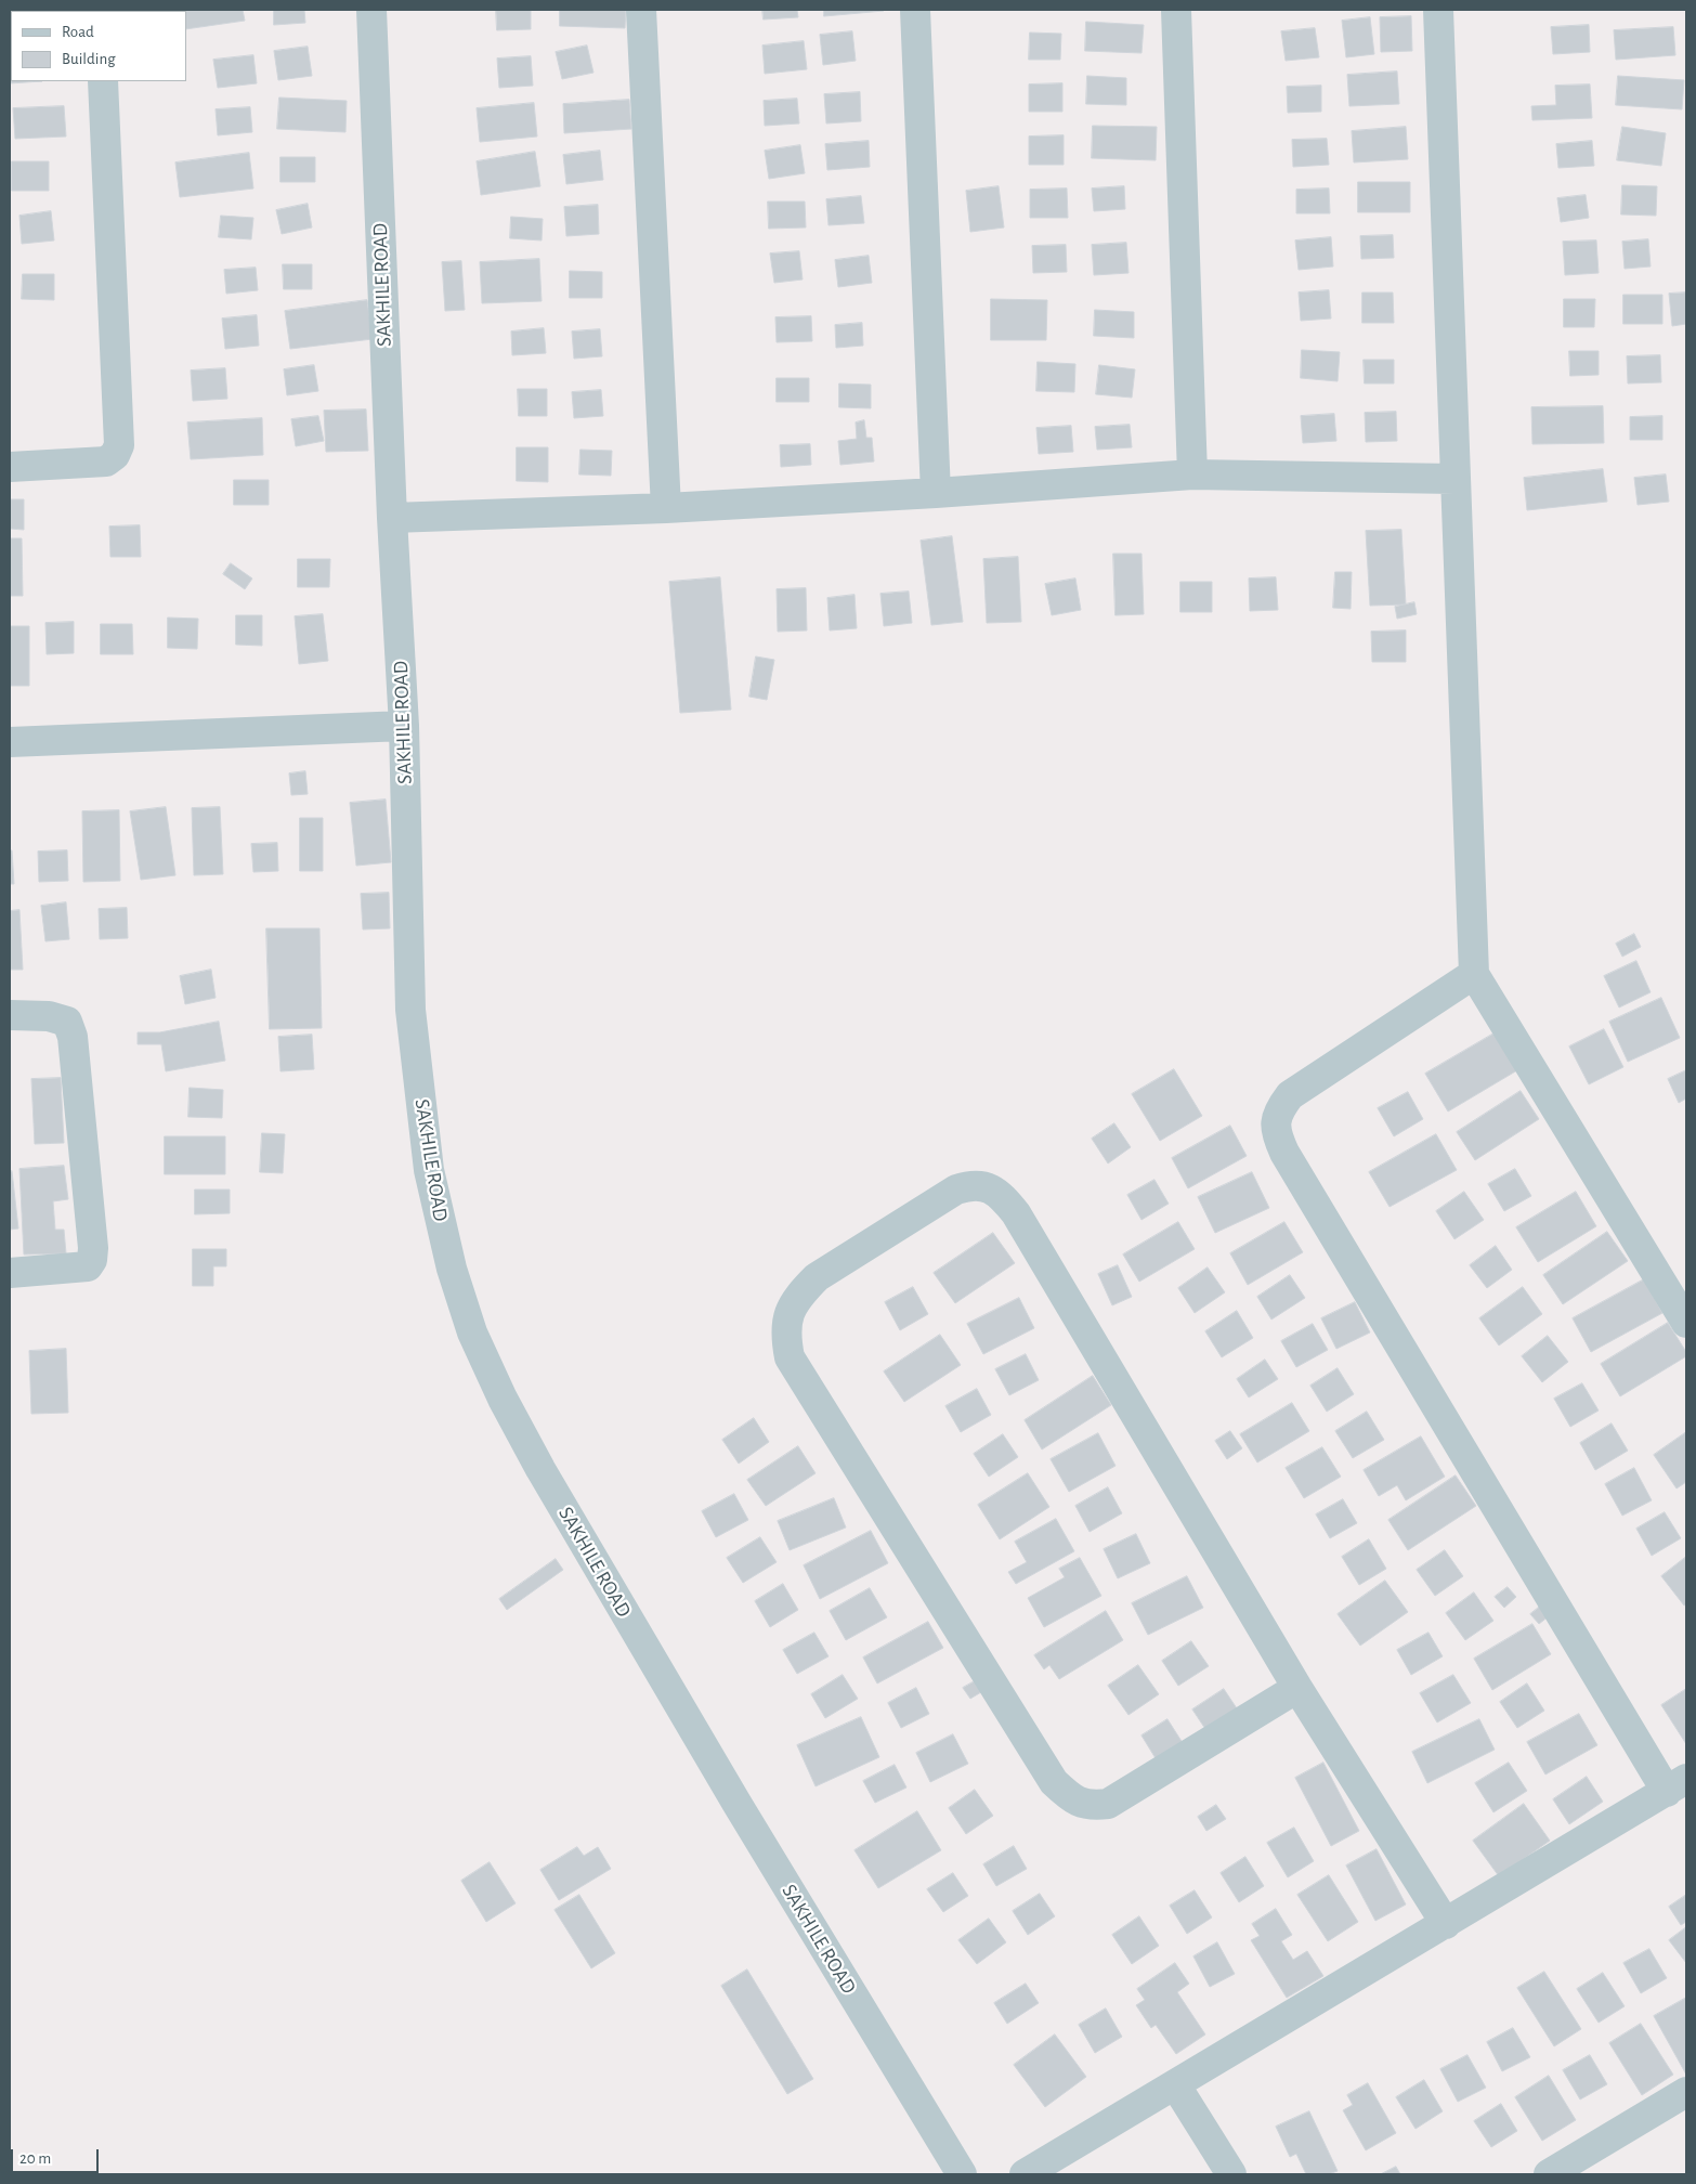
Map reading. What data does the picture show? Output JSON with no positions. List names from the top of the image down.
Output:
{
  "streets": {
    "street": ["SAKHILE ROAD"]
  },
  "legend": ["Road", "Building"],
  "scale_bar": "20 m"
}
